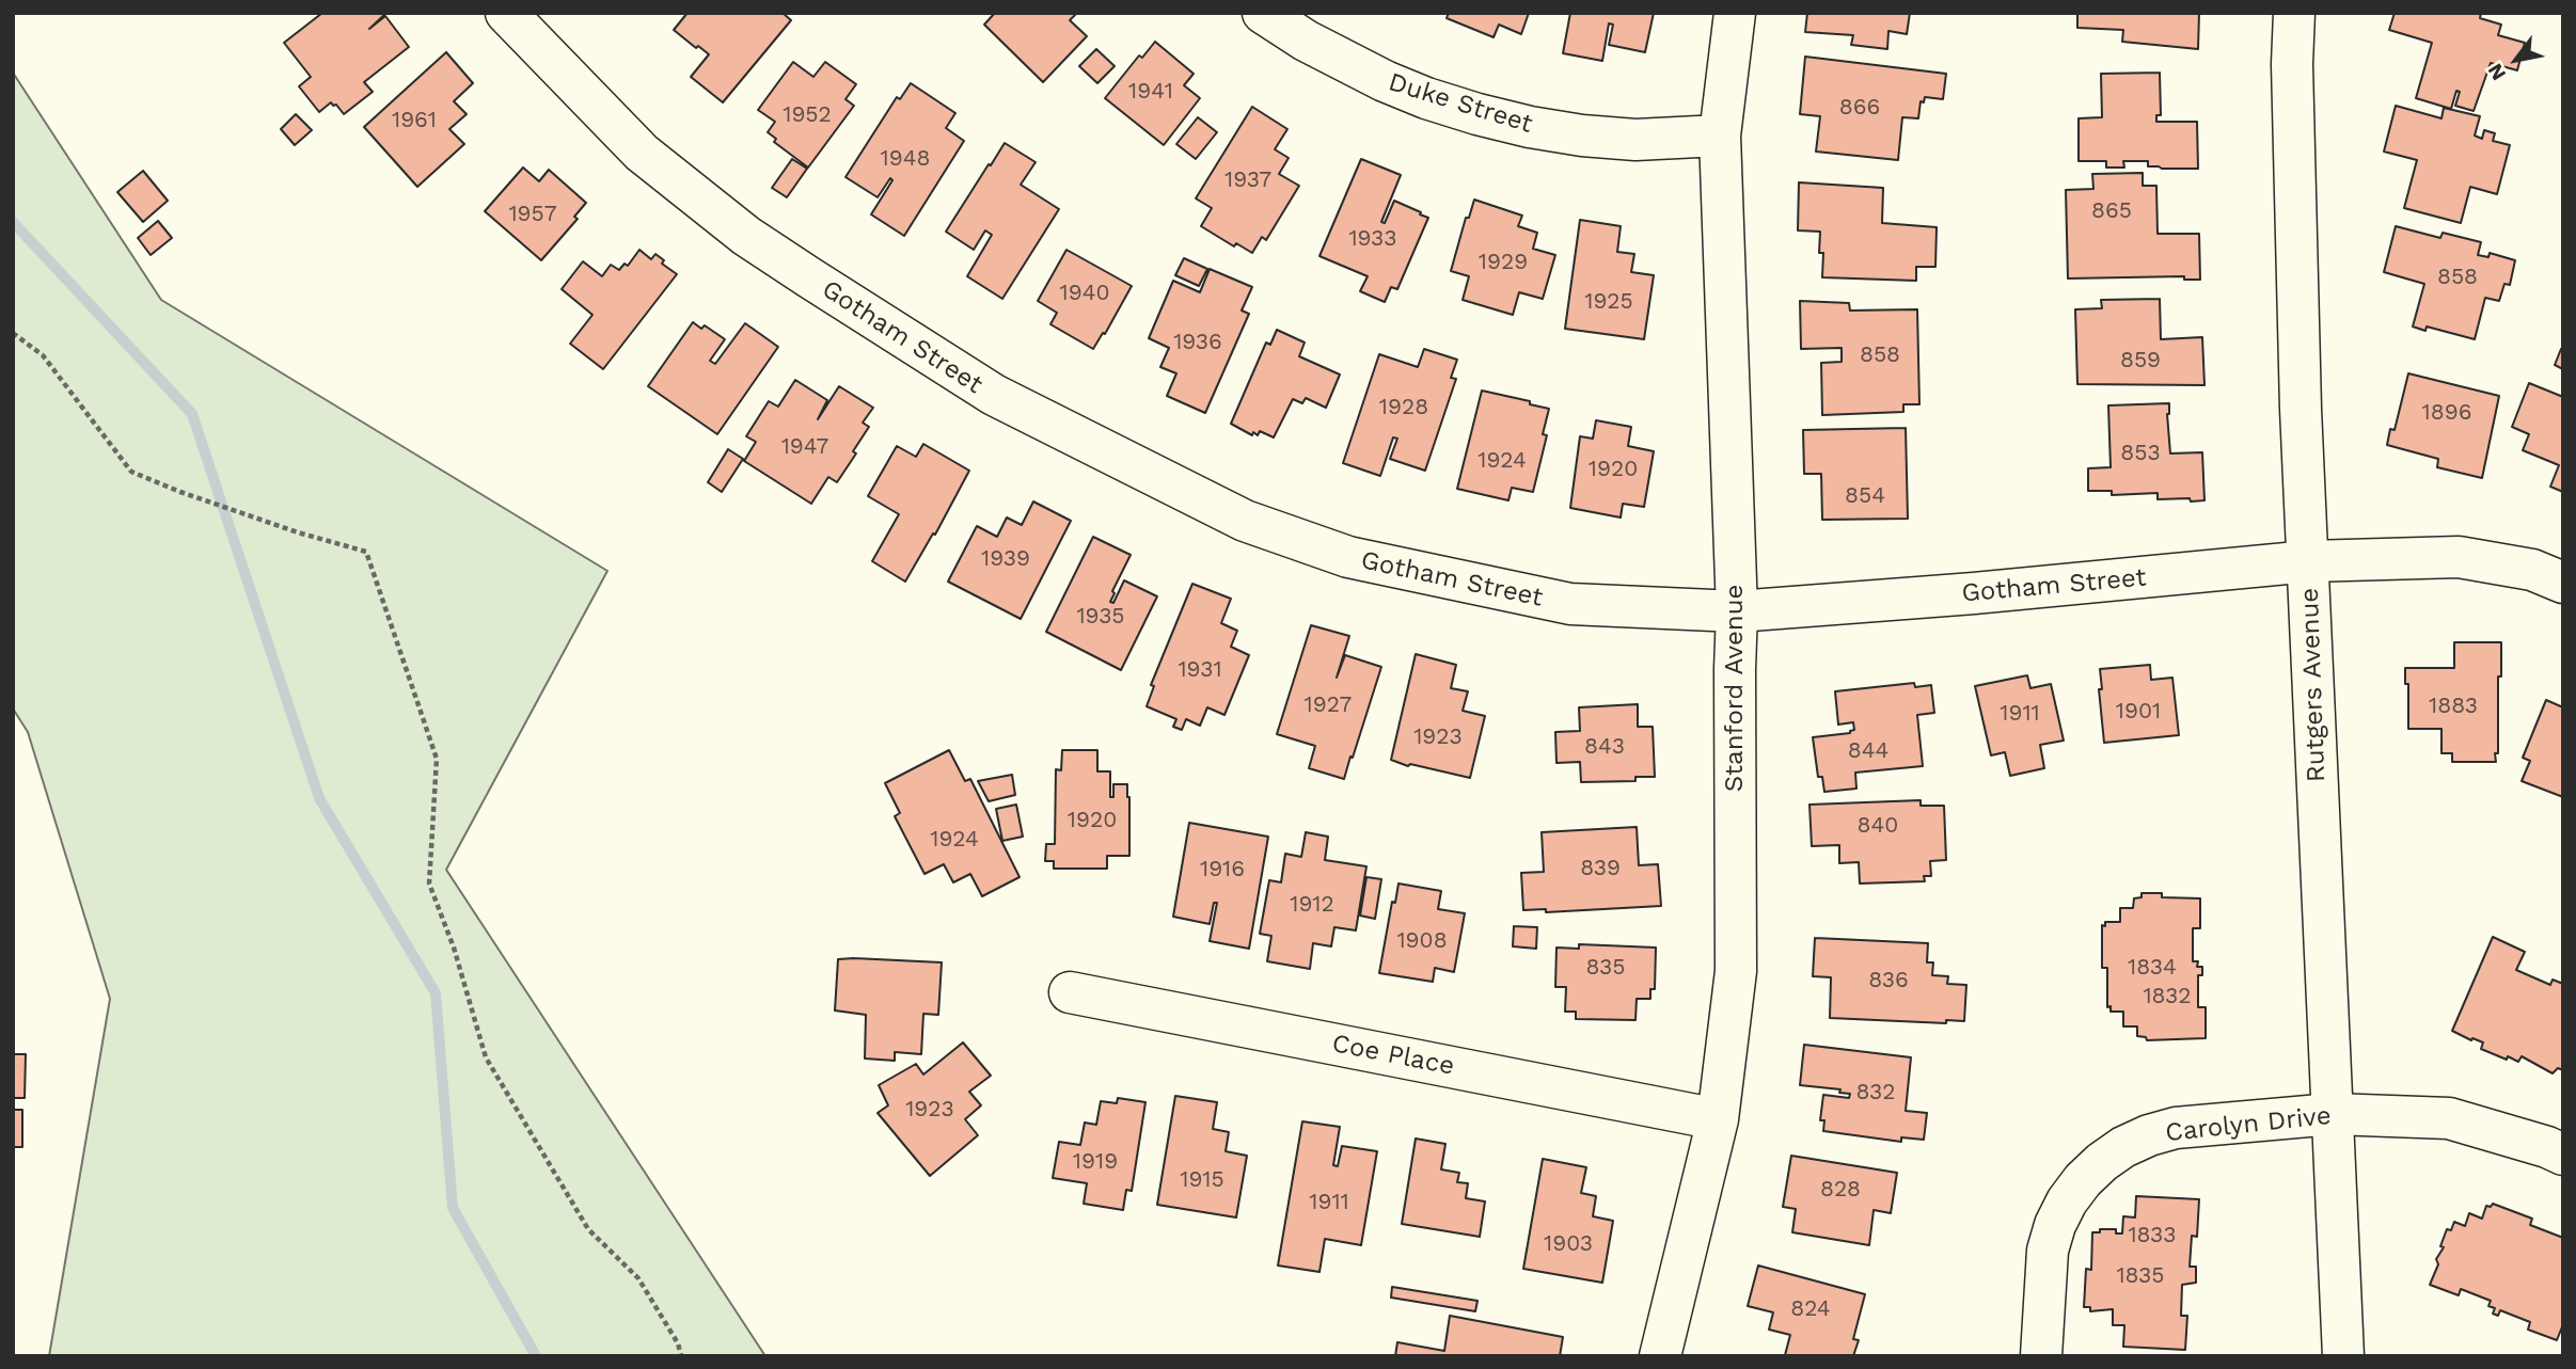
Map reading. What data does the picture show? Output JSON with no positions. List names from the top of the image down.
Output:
{
  "streets": {
    "street": [
      "Duke Street",
      "Gotham Street",
      "Rutgers Avenue",
      "Stanford Avenue",
      "Coe Place",
      "Carolyn Drive"
    ]
  },
  "crossings": [
    ["Duke Street", "Stanford Avenue"],
    ["Gotham Street", "Rutgers Avenue"],
    ["Gotham Street", "Stanford Avenue"],
    ["Rutgers Avenue", "Carolyn Drive"],
    ["Stanford Avenue", "Coe Place"]
  ],
  "house_numbers": [
    "1941",
    "866",
    "1952",
    "1961",
    "1948",
    "1937",
    "865",
    "1957",
    "1933",
    "1929",
    "858",
    "1940",
    "1925",
    "1936",
    "858",
    "859",
    "1928",
    "1896",
    "1947",
    "853",
    "1924",
    "1920",
    "854",
    "1939",
    "1935",
    "1931",
    "1927",
    "1883",
    "1901",
    "1911",
    "1923",
    "843",
    "844",
    "1920",
    "840",
    "1924",
    "839",
    "1916",
    "1912",
    "1908",
    "835",
    "1834",
    "836",
    "1832",
    "832",
    "1923",
    "1919",
    "1915",
    "828",
    "1911",
    "1833",
    "1903",
    "1835",
    "824"
  ],
  "north": "bottom left"
}
